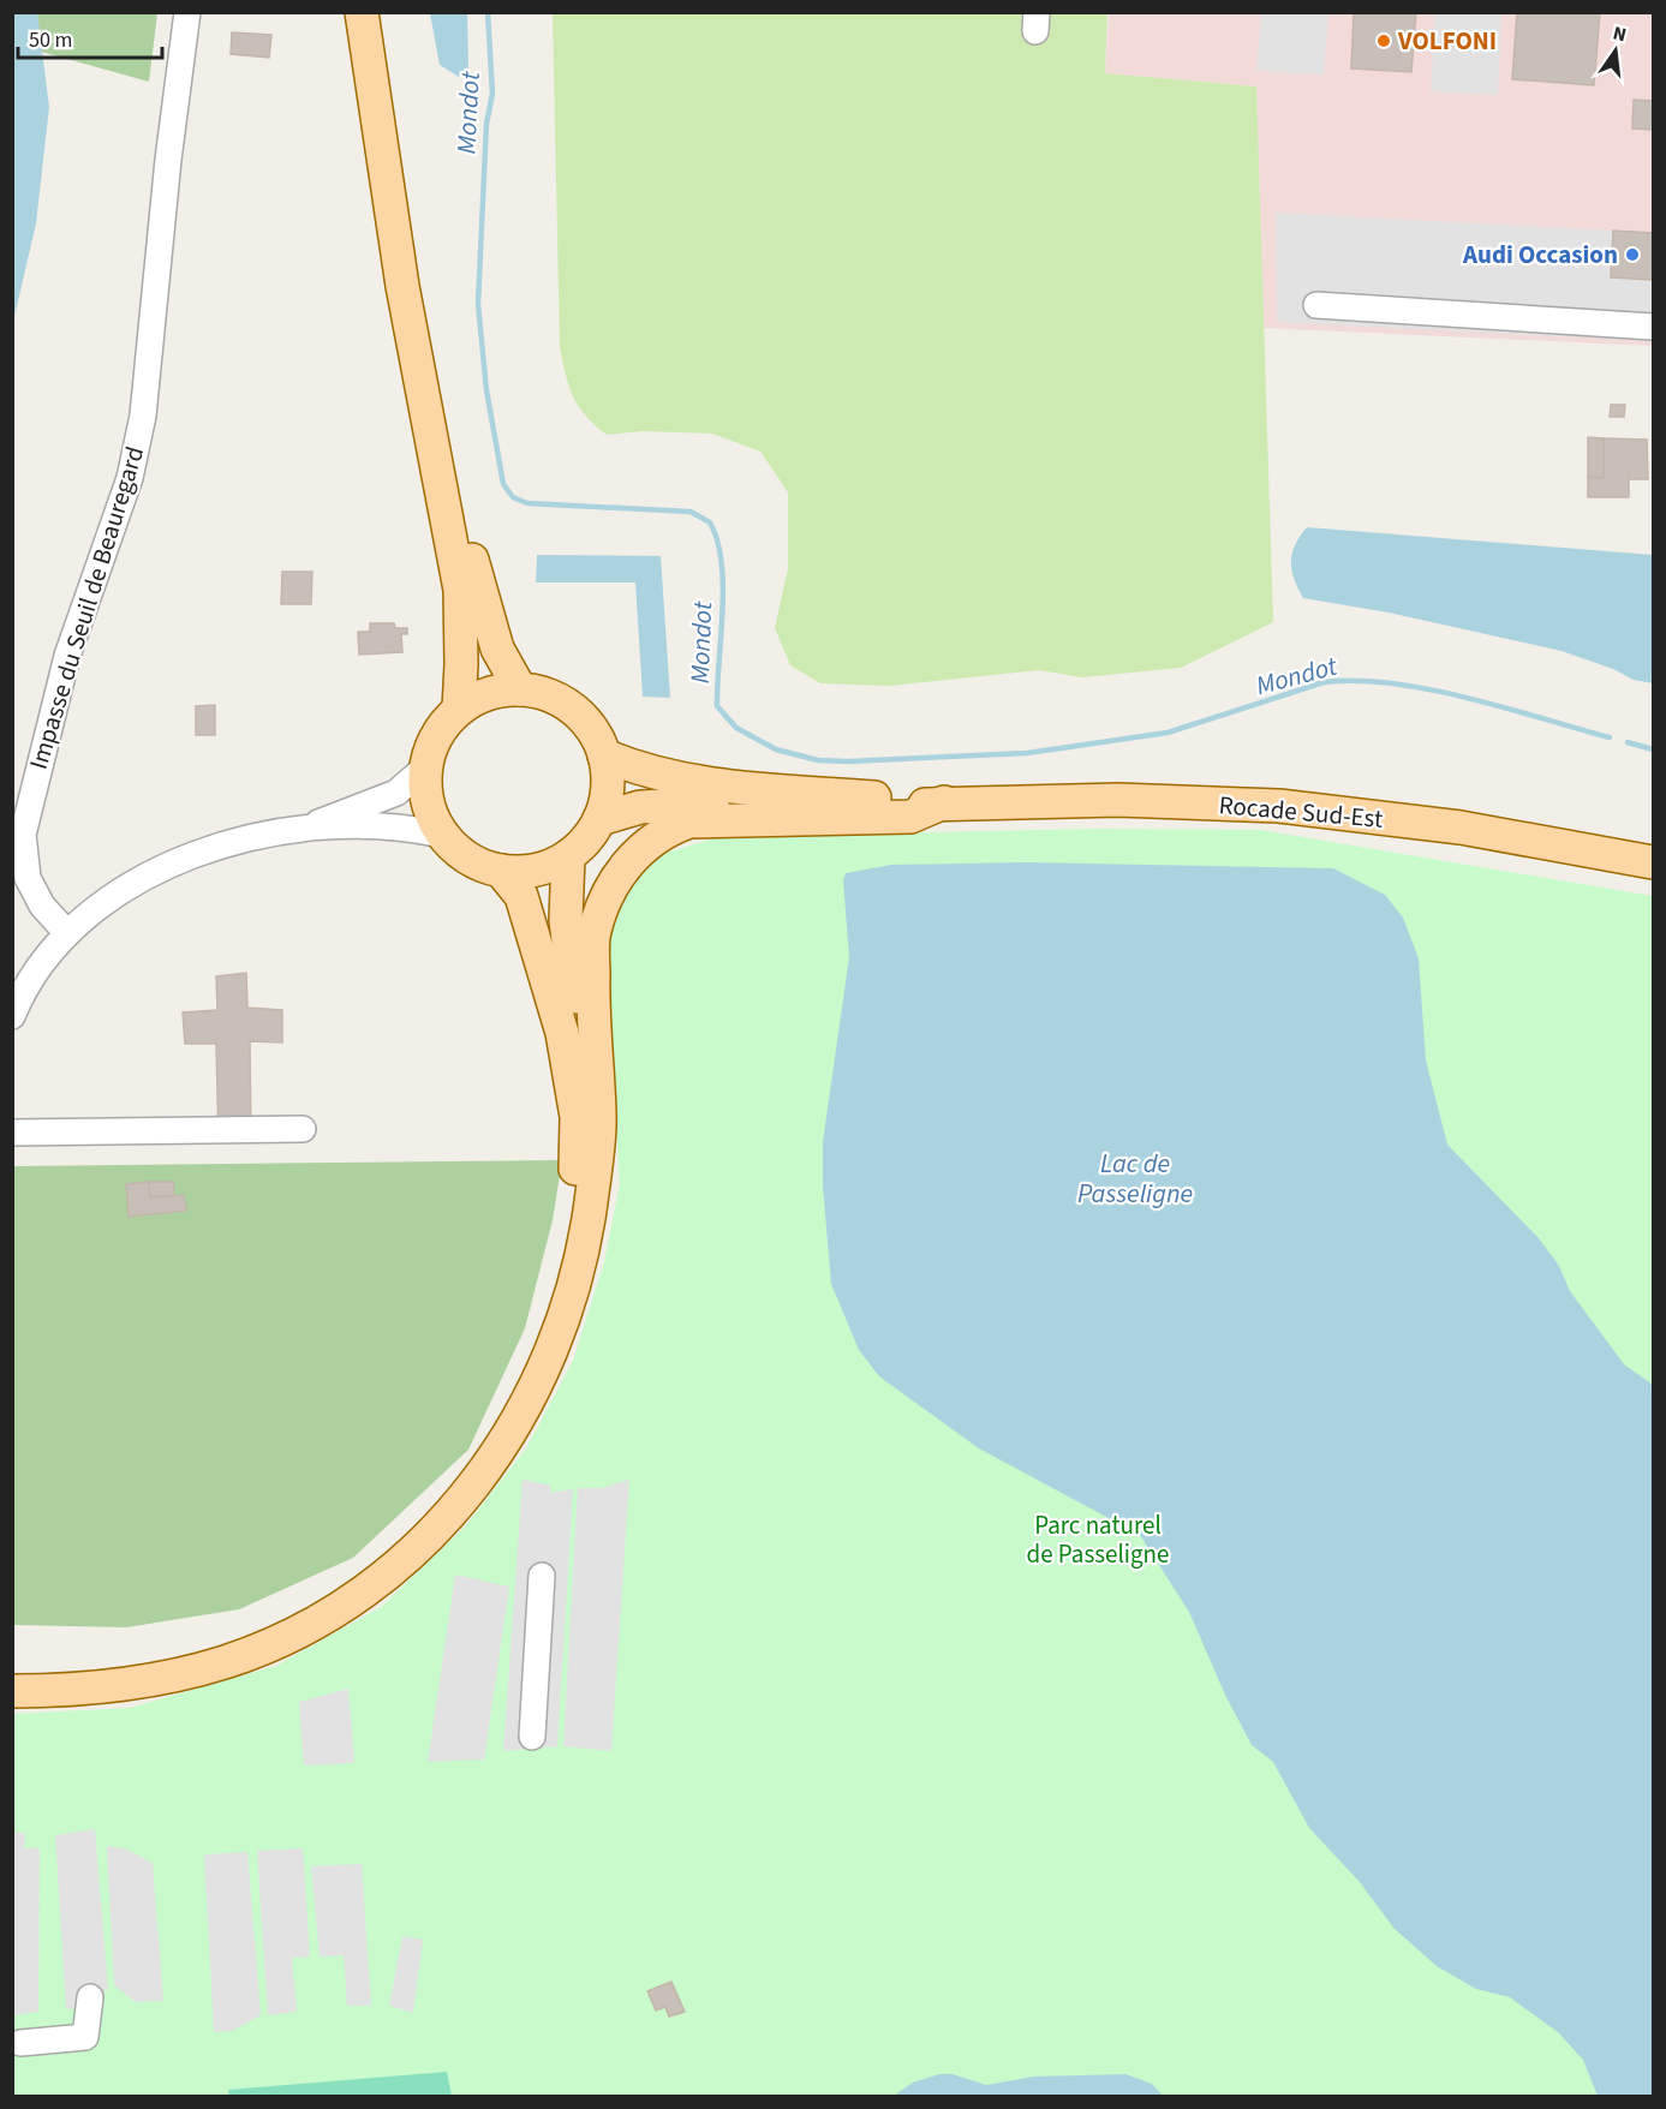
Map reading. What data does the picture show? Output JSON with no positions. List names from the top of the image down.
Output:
{
  "streets": {
    "main road": ["Rocade Sud-Est"],
    "street": ["Impasse du Seuil de Beauregard"]
  },
  "water": ["Mondot", "Lac de Passeligne"],
  "parks": ["Parc naturel de Passeligne"],
  "places": ["VOLFONI", "Audi Occasion"],
  "scale_bar": "50 m",
  "north": "top"
}
